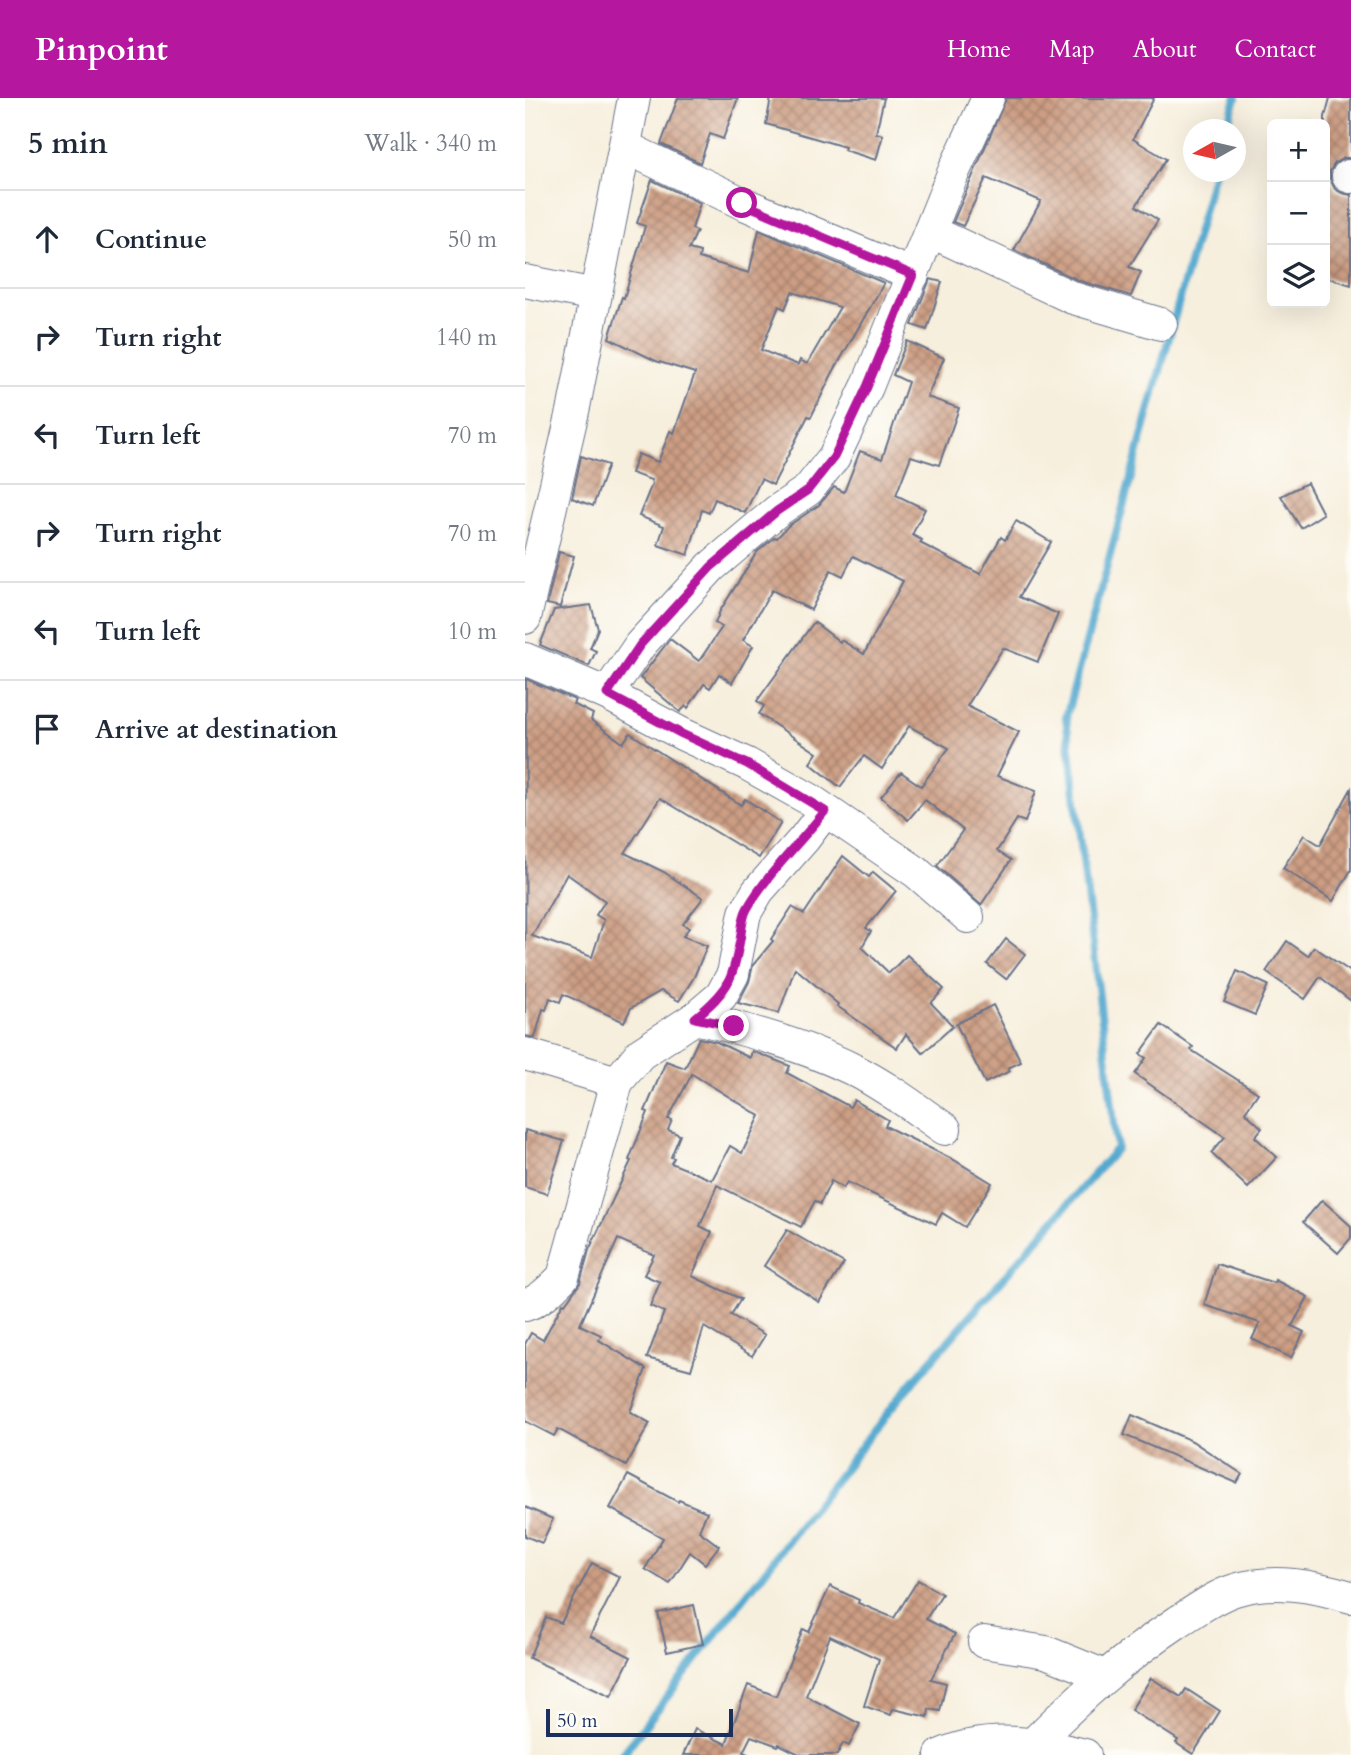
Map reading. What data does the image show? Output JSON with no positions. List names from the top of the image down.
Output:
{
  "scale_bar": "50 m",
  "north": "left",
  "page": {
    "header": "Pinpoint",
    "nav": [
      "Home",
      "Map",
      "About",
      "Contact"
    ],
    "heading": ["5 min", "Walk · 340 m"],
    "map_buttons": ["+", "−"],
    "list": [
      ["Continue", "50 m"],
      ["Turn right", "140 m"],
      ["Turn left", "70 m"],
      ["Turn right", "70 m"],
      ["Turn left", "10 m"],
      "Arrive at destination"
    ],
    "scale": "50 m"
  }
}
